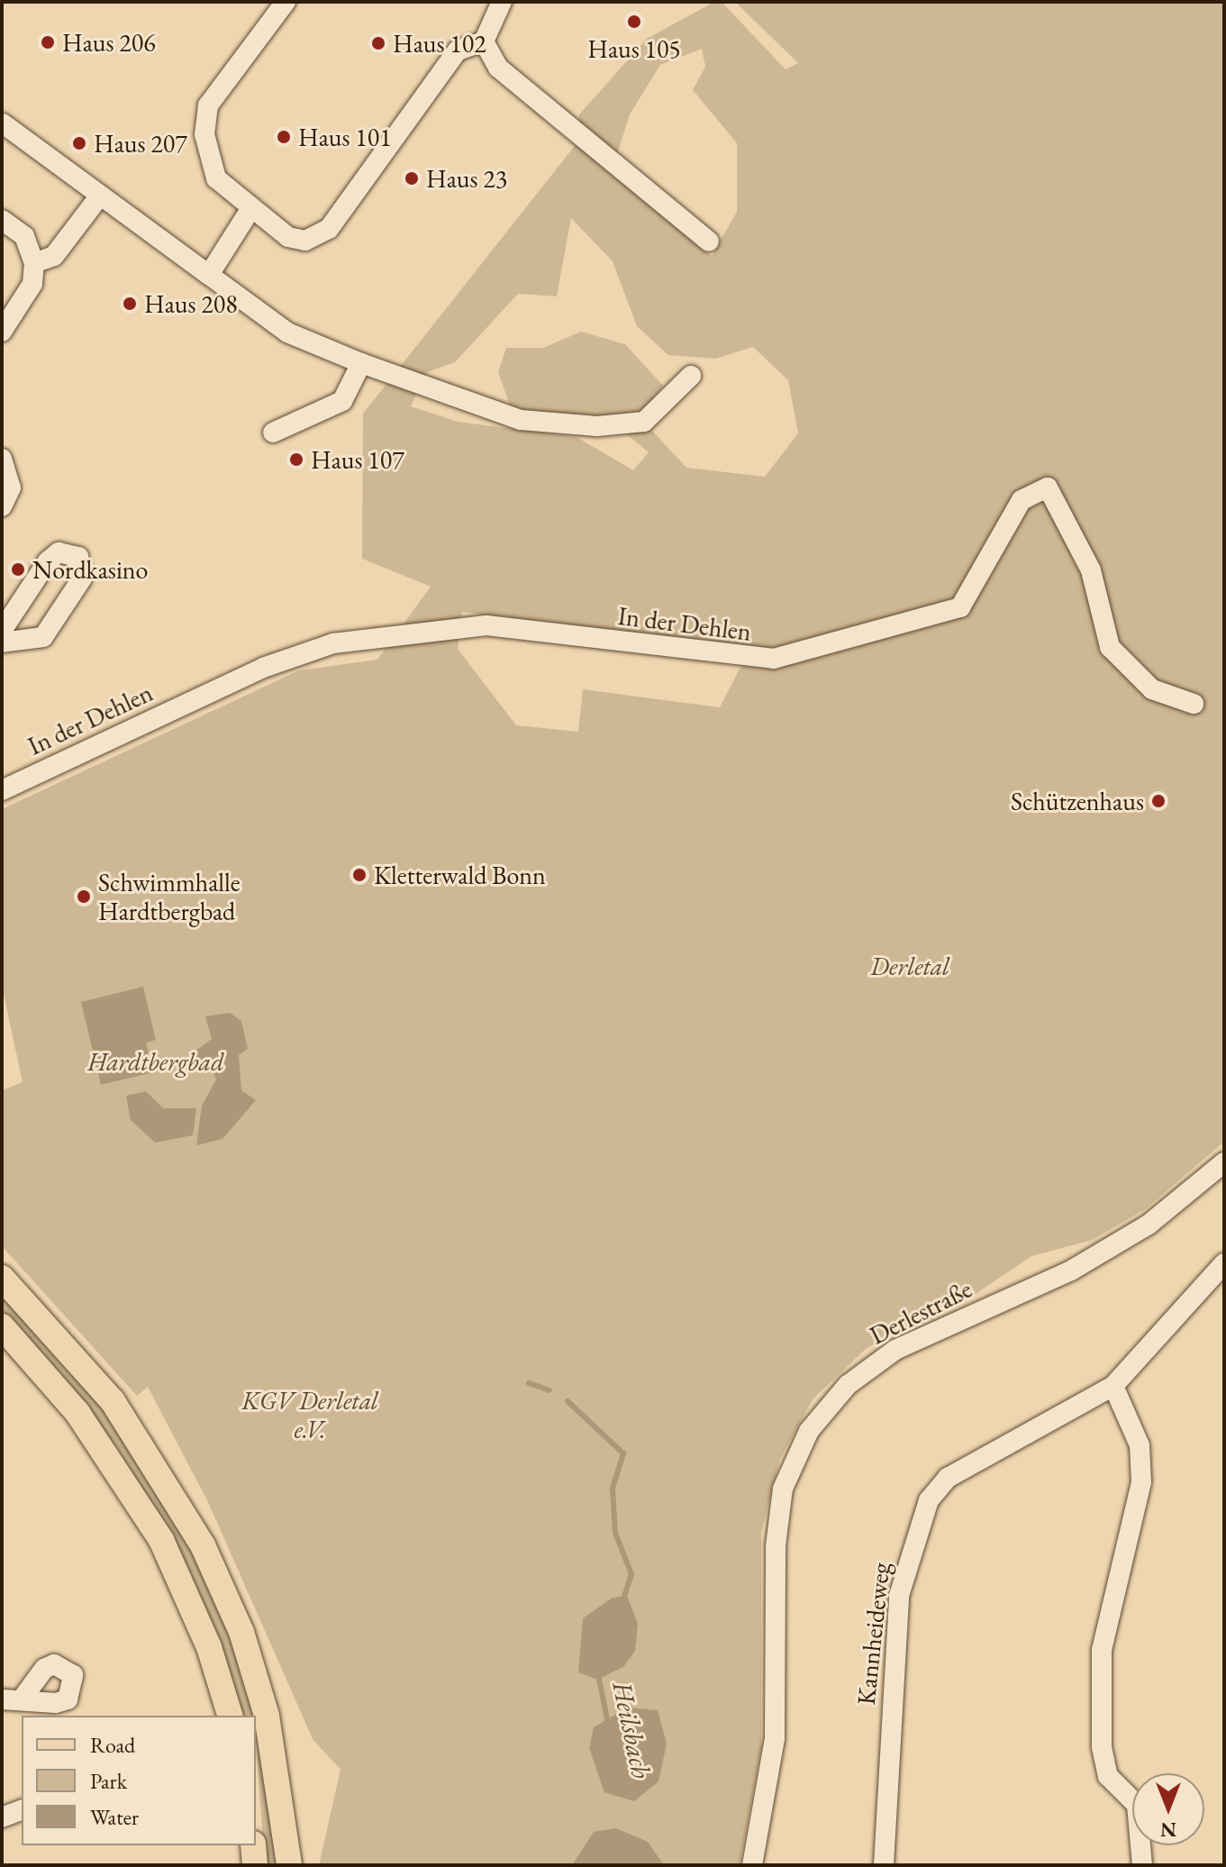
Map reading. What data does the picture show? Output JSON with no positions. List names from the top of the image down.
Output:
{
  "streets": {
    "street": ["In der Dehlen", "Derlestraße", "Kannheideweg"]
  },
  "water": ["Heilsbach"],
  "parks": ["Derletal", "Hardtbergbad", "KGV Derletal e.V."],
  "places": [
    "Haus 105",
    "Haus 206",
    "Haus 102",
    "Haus 101",
    "Haus 207",
    "Haus 23",
    "Haus 208",
    "Haus 107",
    "Nordkasino",
    "Schützenhaus",
    "Kletterwald Bonn",
    "Schwimmhalle Hardtbergbad"
  ],
  "legend": ["Road", "Park", "Water"],
  "north": "bottom"
}
